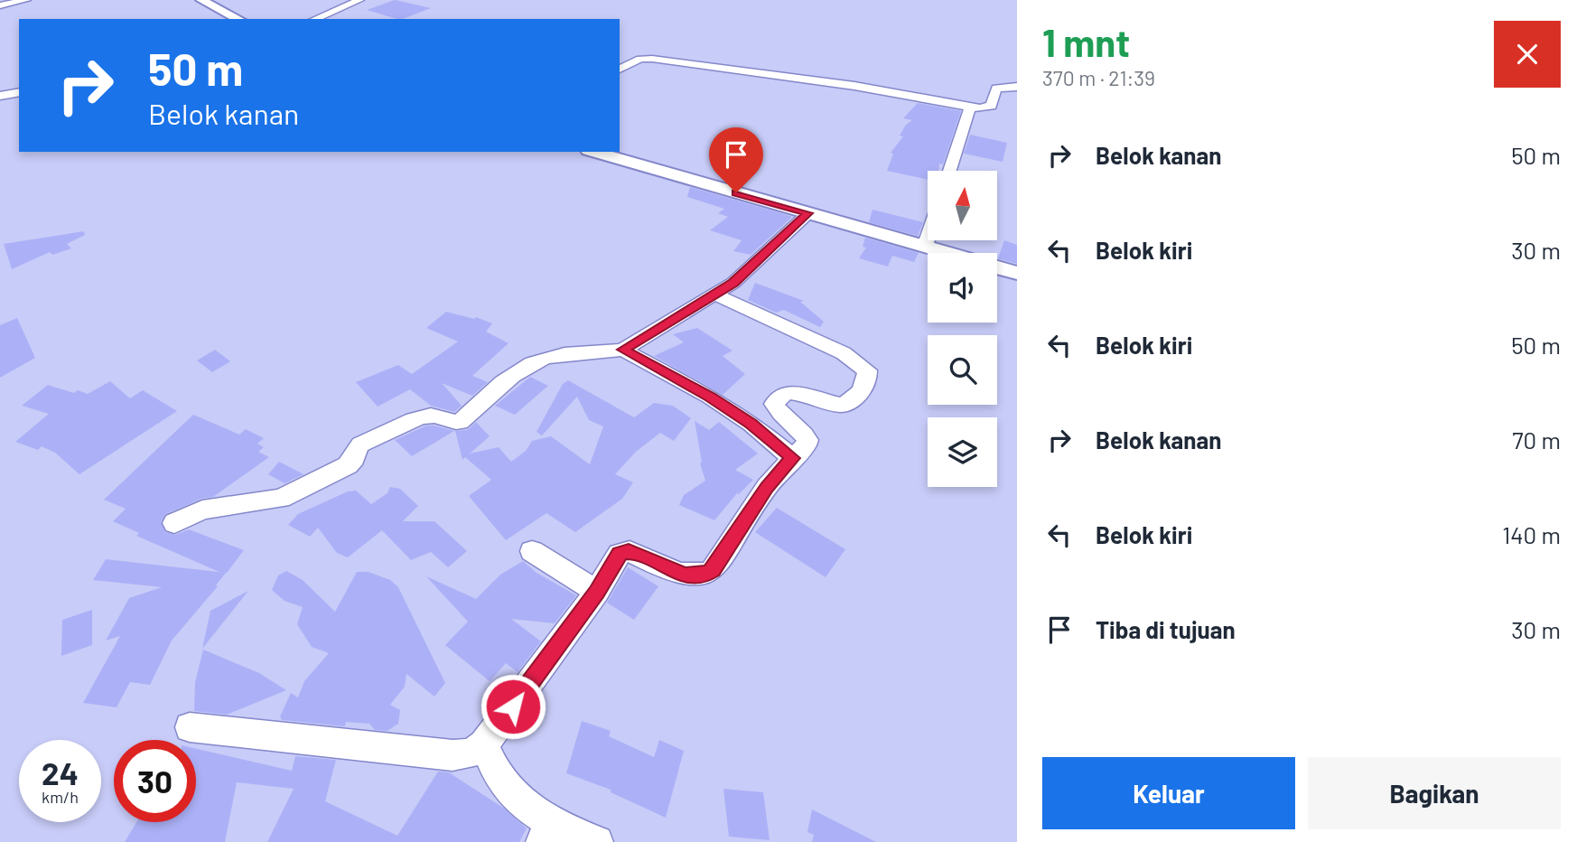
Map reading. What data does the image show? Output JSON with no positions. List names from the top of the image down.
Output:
{
  "north": "top",
  "page": {
    "heading": ["1 mnt", "370 m · 21:39"],
    "turn": ["50 m", "Belok kanan"],
    "list": [
      {
        "name": "Belok kanan",
        "value": "50 m"
      },
      {
        "name": "Belok kiri",
        "value": "30 m"
      },
      {
        "name": "Belok kiri",
        "value": "50 m"
      },
      {
        "name": "Belok kanan",
        "value": "70 m"
      },
      {
        "name": "Belok kiri",
        "value": "140 m"
      },
      {
        "name": "Tiba di tujuan",
        "value": "30 m"
      }
    ],
    "speed": "24 km/h",
    "limit": "30",
    "buttons": ["Keluar", "Bagikan"]
  }
}
